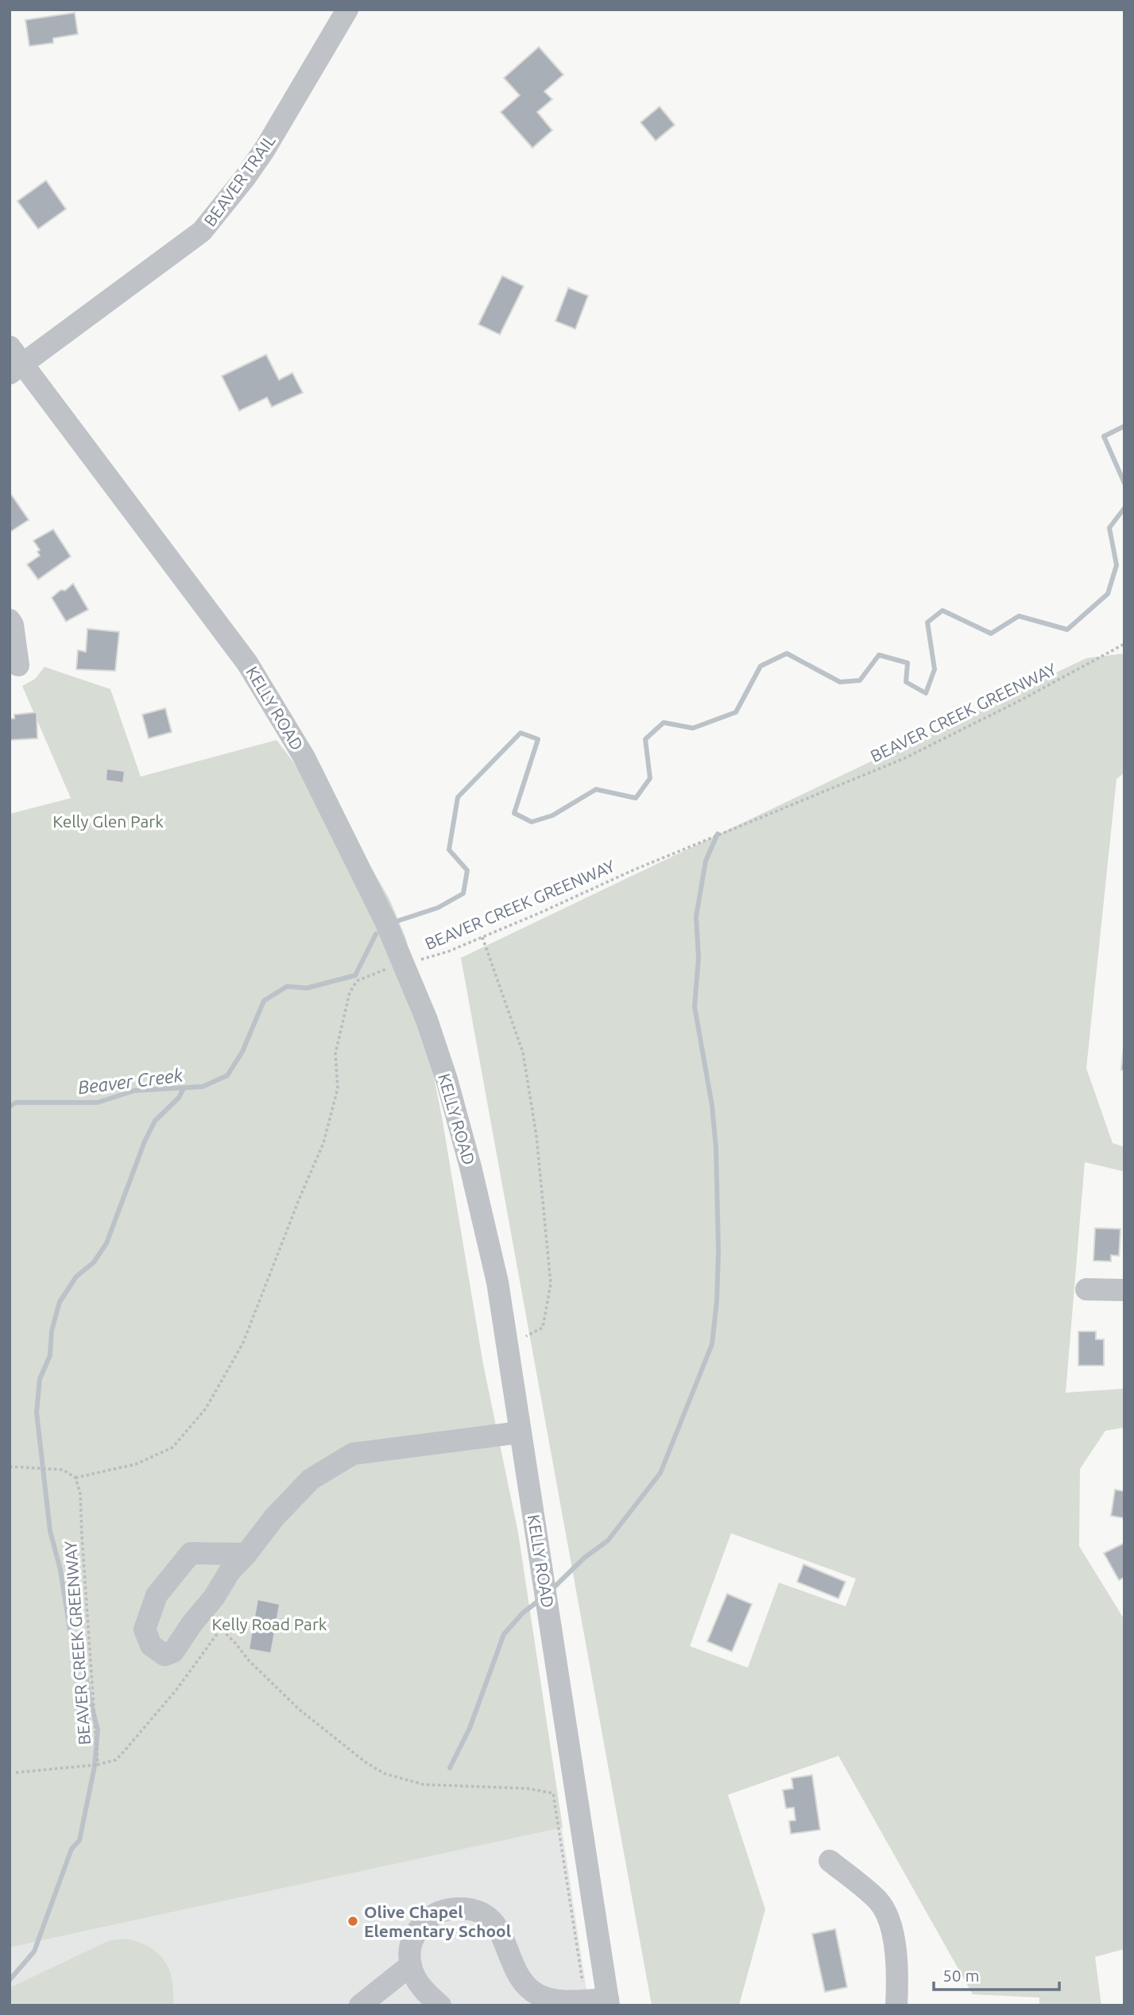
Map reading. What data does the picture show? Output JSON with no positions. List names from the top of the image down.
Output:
{
  "streets": {
    "street": ["BEAVER TRAIL", "KELLY ROAD"],
    "path": ["BEAVER CREEK GREENWAY"]
  },
  "crossings": [
    ["BEAVER TRAIL", "KELLY ROAD"]
  ],
  "water": ["Beaver Creek"],
  "parks": ["Kelly Glen Park", "Kelly Road Park"],
  "places": ["Olive Chapel Elementary School"],
  "scale_bar": "50 m"
}
